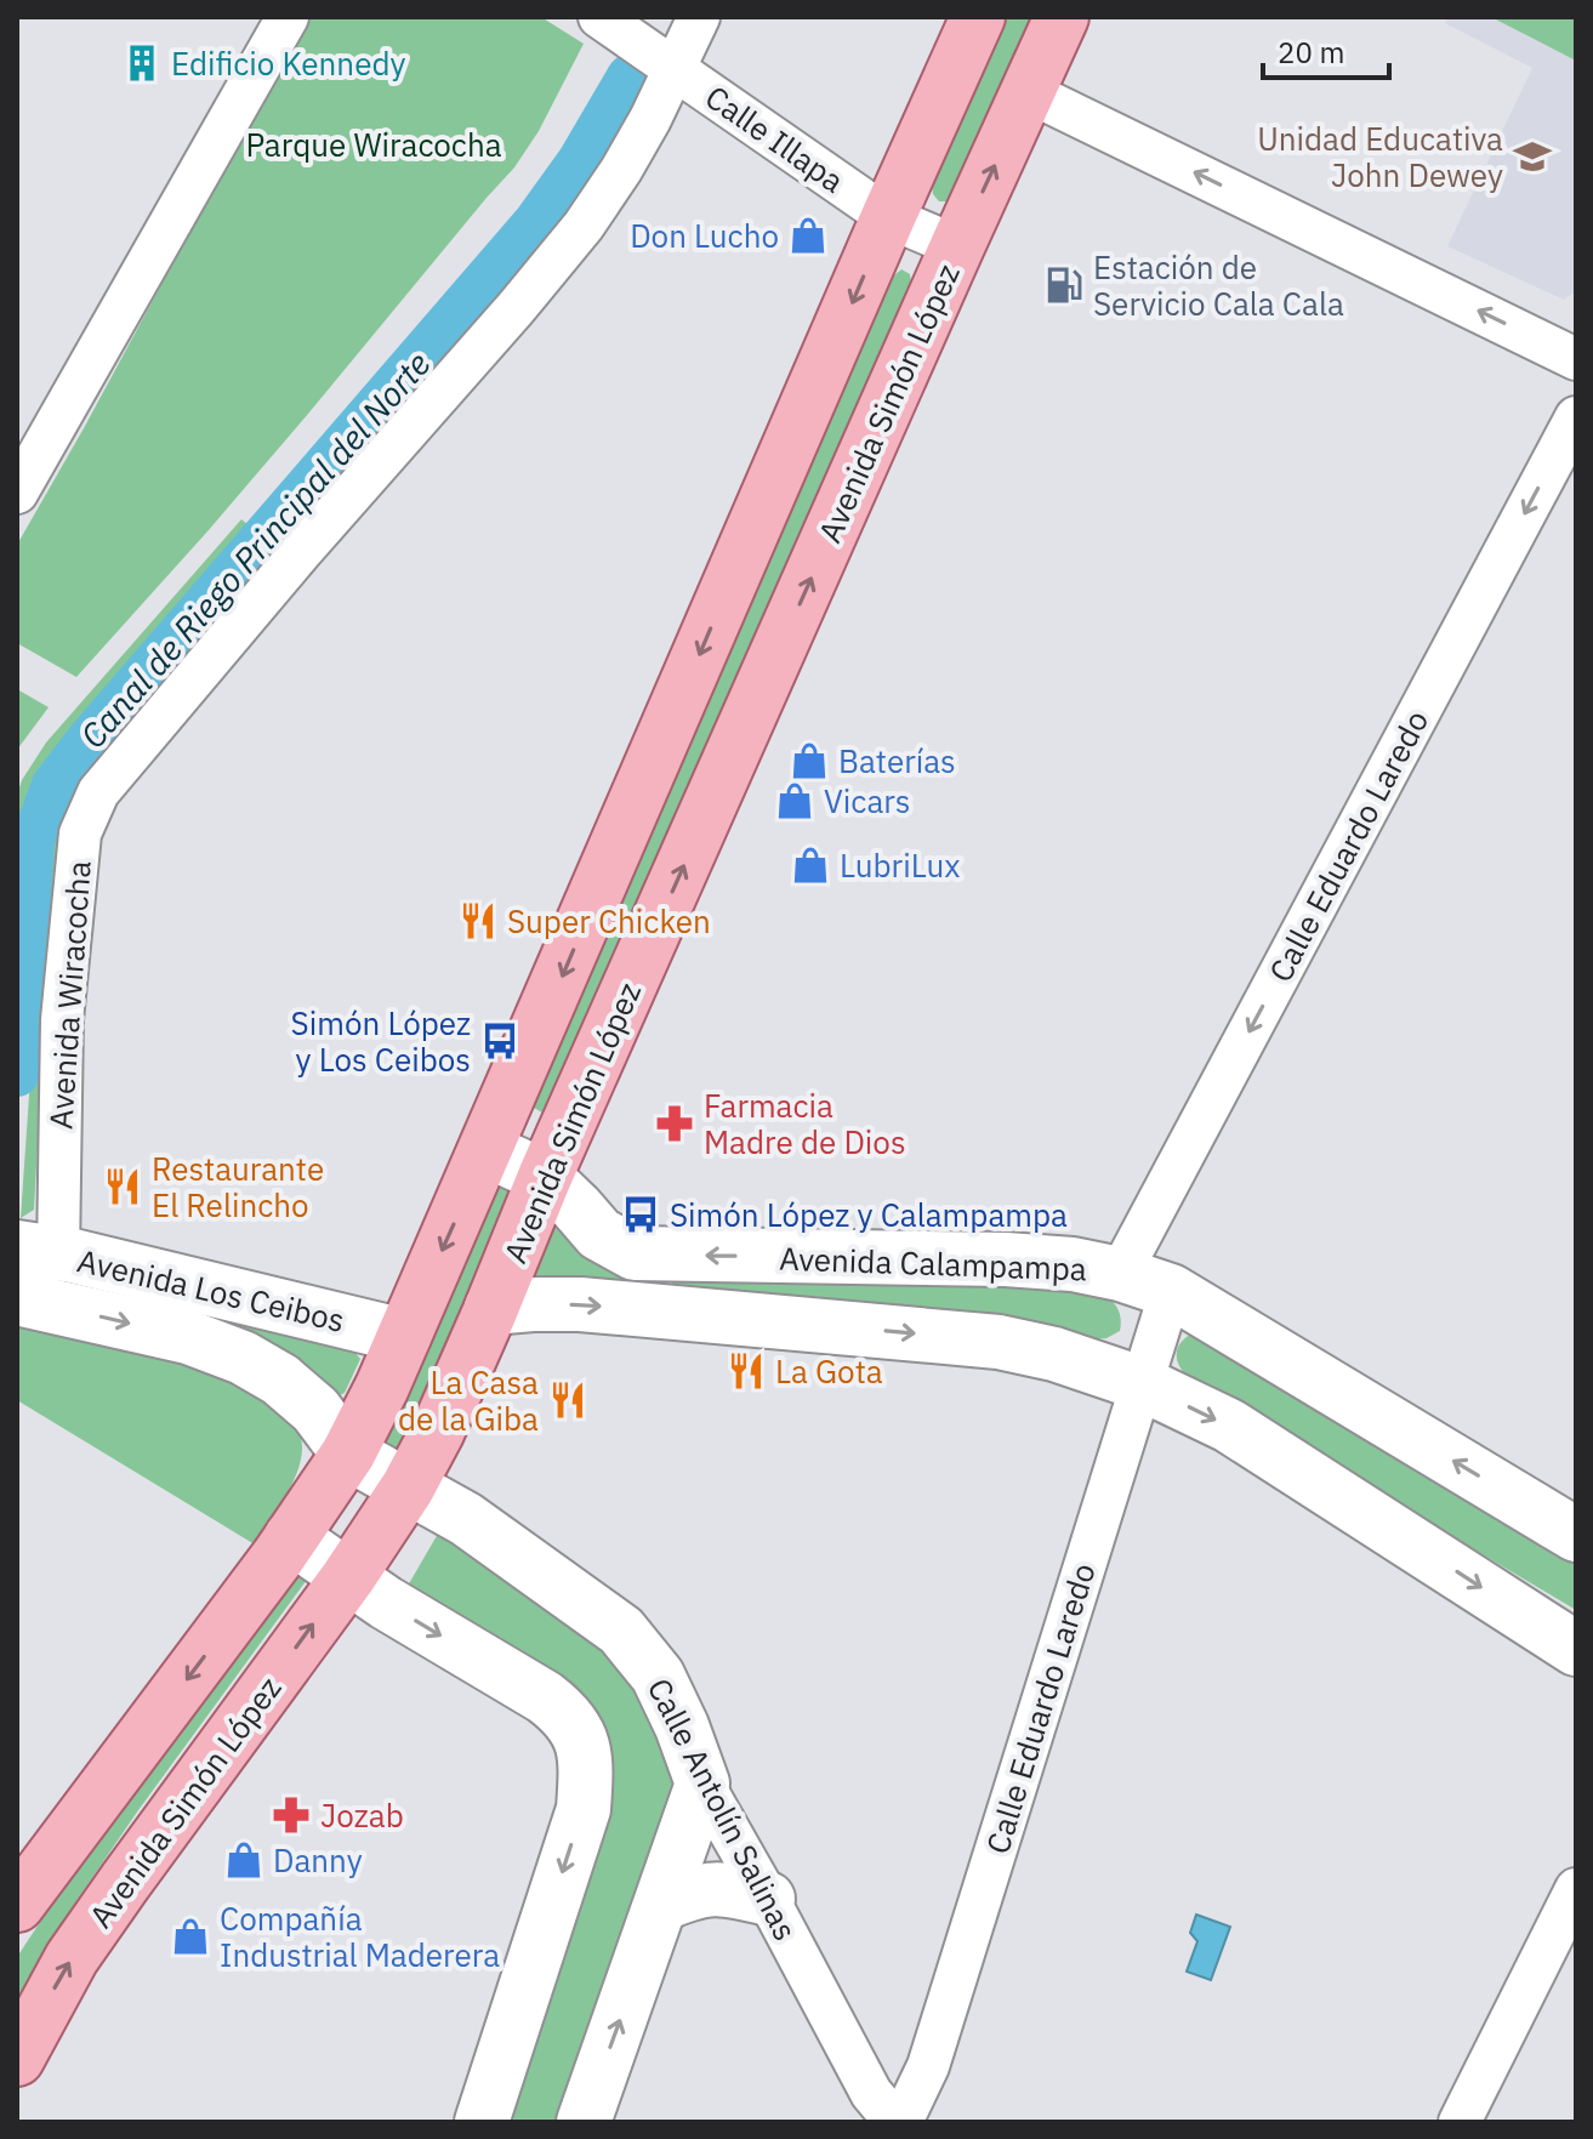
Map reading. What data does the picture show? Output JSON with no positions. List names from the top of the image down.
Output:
{
  "streets": {
    "main road": ["Avenida Simón López"],
    "street": [
      "Calle Illapa",
      "Calle Eduardo Laredo",
      "Avenida Wiracocha",
      "Avenida Calampampa",
      "Avenida Los Ceibos",
      "Calle Antolín Salinas"
    ]
  },
  "crossings": [
    ["Calle Illapa", "Avenida Simón López"],
    ["Calle Illapa", "Avenida Wiracocha"],
    ["Avenida Simón López", "Avenida Calampampa"],
    ["Avenida Simón López", "Avenida Los Ceibos"],
    ["Avenida Simón López", "Calle Antolín Salinas"],
    ["Calle Eduardo Laredo", "Avenida Calampampa"],
    ["Calle Eduardo Laredo", "Calle Antolín Salinas"],
    ["Avenida Wiracocha", "Avenida Los Ceibos"],
    ["Avenida Los Ceibos", "Calle Antolín Salinas"]
  ],
  "one_way": ["Calle Eduardo Laredo"],
  "water": ["Canal de Riego Principal del Norte"],
  "parks": ["Parque Wiracocha"],
  "places": {
    "building": ["Edificio Kennedy"],
    "school or university": ["Unidad Educativa John Dewey"],
    "shop": [
      "Don Lucho",
      "Baterías",
      "Vicars",
      "LubriLux",
      "Danny",
      "Compañía Industrial Maderera"
    ],
    "fuel station": ["Estación de Servicio Cala Cala"],
    "restaurant": [
      "Super Chicken",
      "Restaurante El Relincho",
      "La Gota",
      "La Casa de la Giba"
    ],
    "bus stop": ["Simón López y Los Ceibos", "Simón López y Calampampa"],
    "pharmacy": ["Farmacia Madre de Dios", "Jozab"]
  },
  "scale_bar": "20 m"
}
